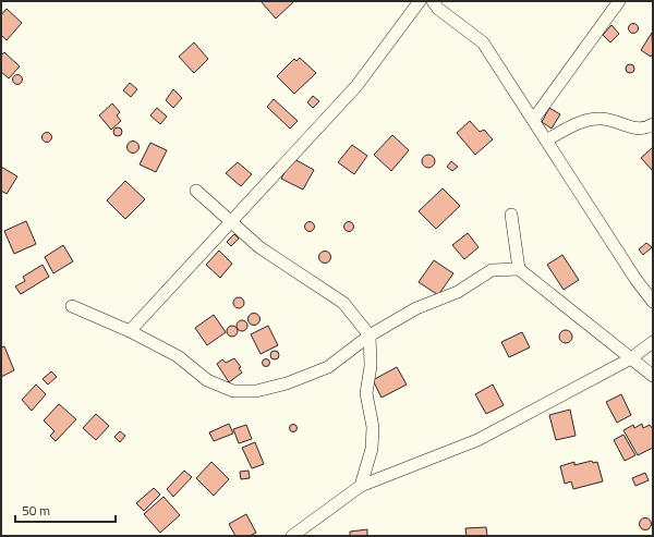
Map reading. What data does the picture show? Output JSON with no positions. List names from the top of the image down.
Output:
{
  "scale_bar": "50 m"
}
